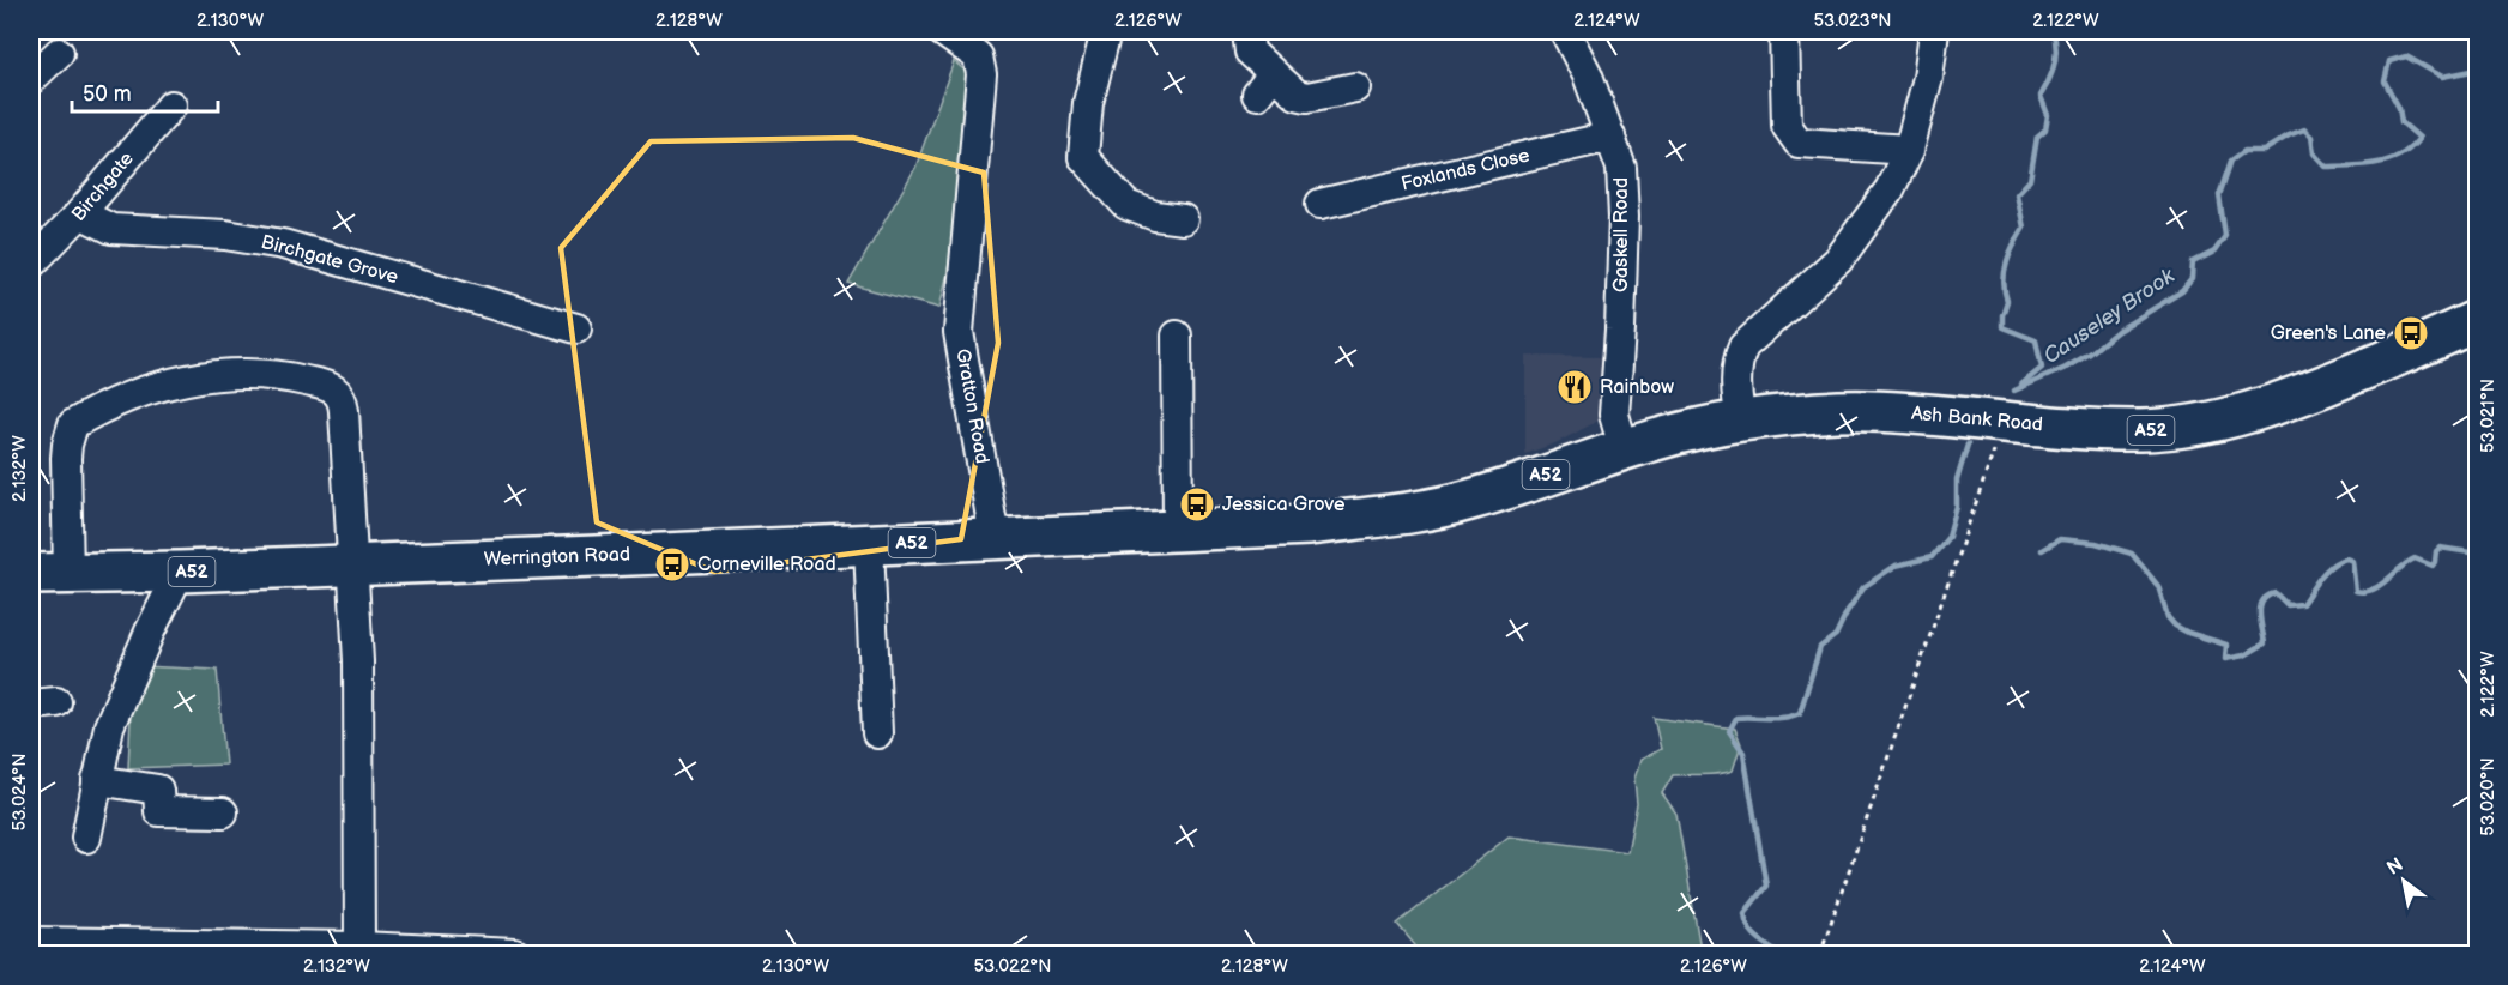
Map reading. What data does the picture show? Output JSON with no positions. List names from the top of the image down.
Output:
{
  "streets": {
    "highway": ["Ash Bank Road", "A52", "Werrington Road"],
    "street": [
      "Foxlands Close",
      "Birchgate",
      "Gaskell Road",
      "Birchgate Grove",
      "Gratton Road"
    ]
  },
  "crossings": [
    ["Foxlands Close", "Gaskell Road"],
    ["Birchgate", "Birchgate Grove"],
    ["Gaskell Road", "Ash Bank Road"],
    ["Gratton Road", "Werrington Road"],
    ["Ash Bank Road", "Werrington Road"]
  ],
  "water": ["Causeley Brook"],
  "places": {
    "bus stop": ["Green's Lane", "Jessica Grove", "Corneville Road"],
    "restaurant": ["Rainbow"]
  },
  "scale_bar": "50 m",
  "north": "top left",
  "coordinates": [
    "2.130°W",
    "2.128°W",
    "2.126°W",
    "2.124°W",
    "53.023°N",
    "2.122°W",
    "53.021°N",
    "2.132°W",
    "53.024°N",
    "53.020°N",
    "53.022°N"
  ]
}
